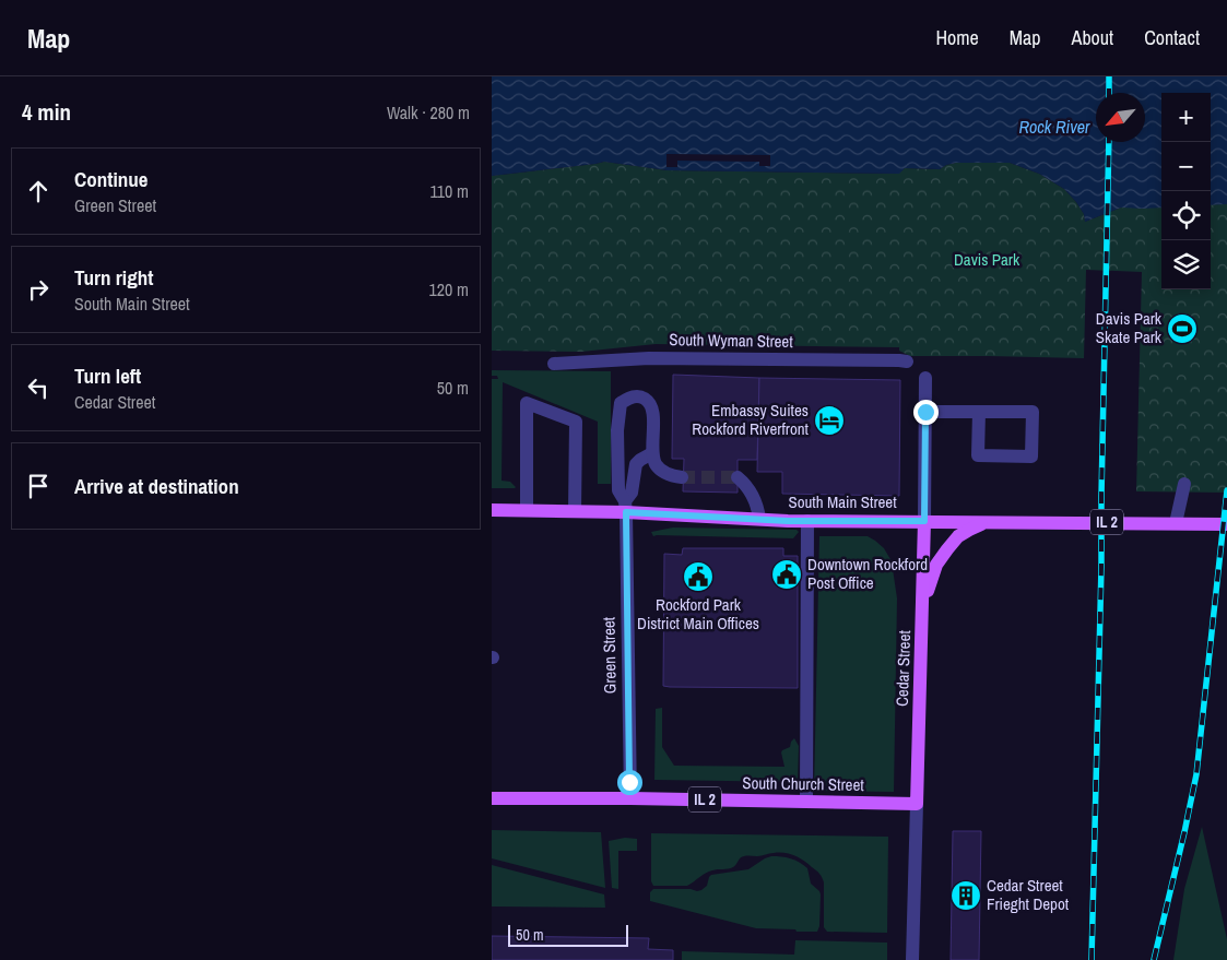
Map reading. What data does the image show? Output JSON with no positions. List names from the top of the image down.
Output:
{
  "streets": {
    "main road": [
      "South Main Street",
      "IL 2",
      "Cedar Street",
      "South Church Street"
    ],
    "street": ["South Wyman Street", "Green Street"]
  },
  "crossings": [
    ["South Main Street", "IL 2"],
    ["South Main Street", "Green Street"],
    ["South Main Street", "Cedar Street"],
    ["IL 2", "Cedar Street"],
    ["Green Street", "South Church Street"],
    ["Cedar Street", "South Church Street"]
  ],
  "water": ["Rock River"],
  "parks": ["Davis Park"],
  "places": {
    "sports": ["Davis Park Skate Park"],
    "hotel": ["Embassy Suites Rockford Riverfront"],
    "public building": ["Downtown Rockford Post Office", "Rockford Park District Main Offices"],
    "building": ["Cedar Street Frieght Depot"]
  },
  "scale_bar": "50 m",
  "north": "bottom left",
  "page": {
    "header": "Map",
    "nav": [
      "Home",
      "Map",
      "About",
      "Contact"
    ],
    "heading": ["4 min", "Walk · 280 m"],
    "map_buttons": ["+", "−"],
    "list": [
      ["Continue", "Green Street", "110 m"],
      ["Turn right", "South Main Street", "120 m"],
      ["Turn left", "Cedar Street", "50 m"],
      "Arrive at destination"
    ],
    "scale": "50 m"
  }
}
